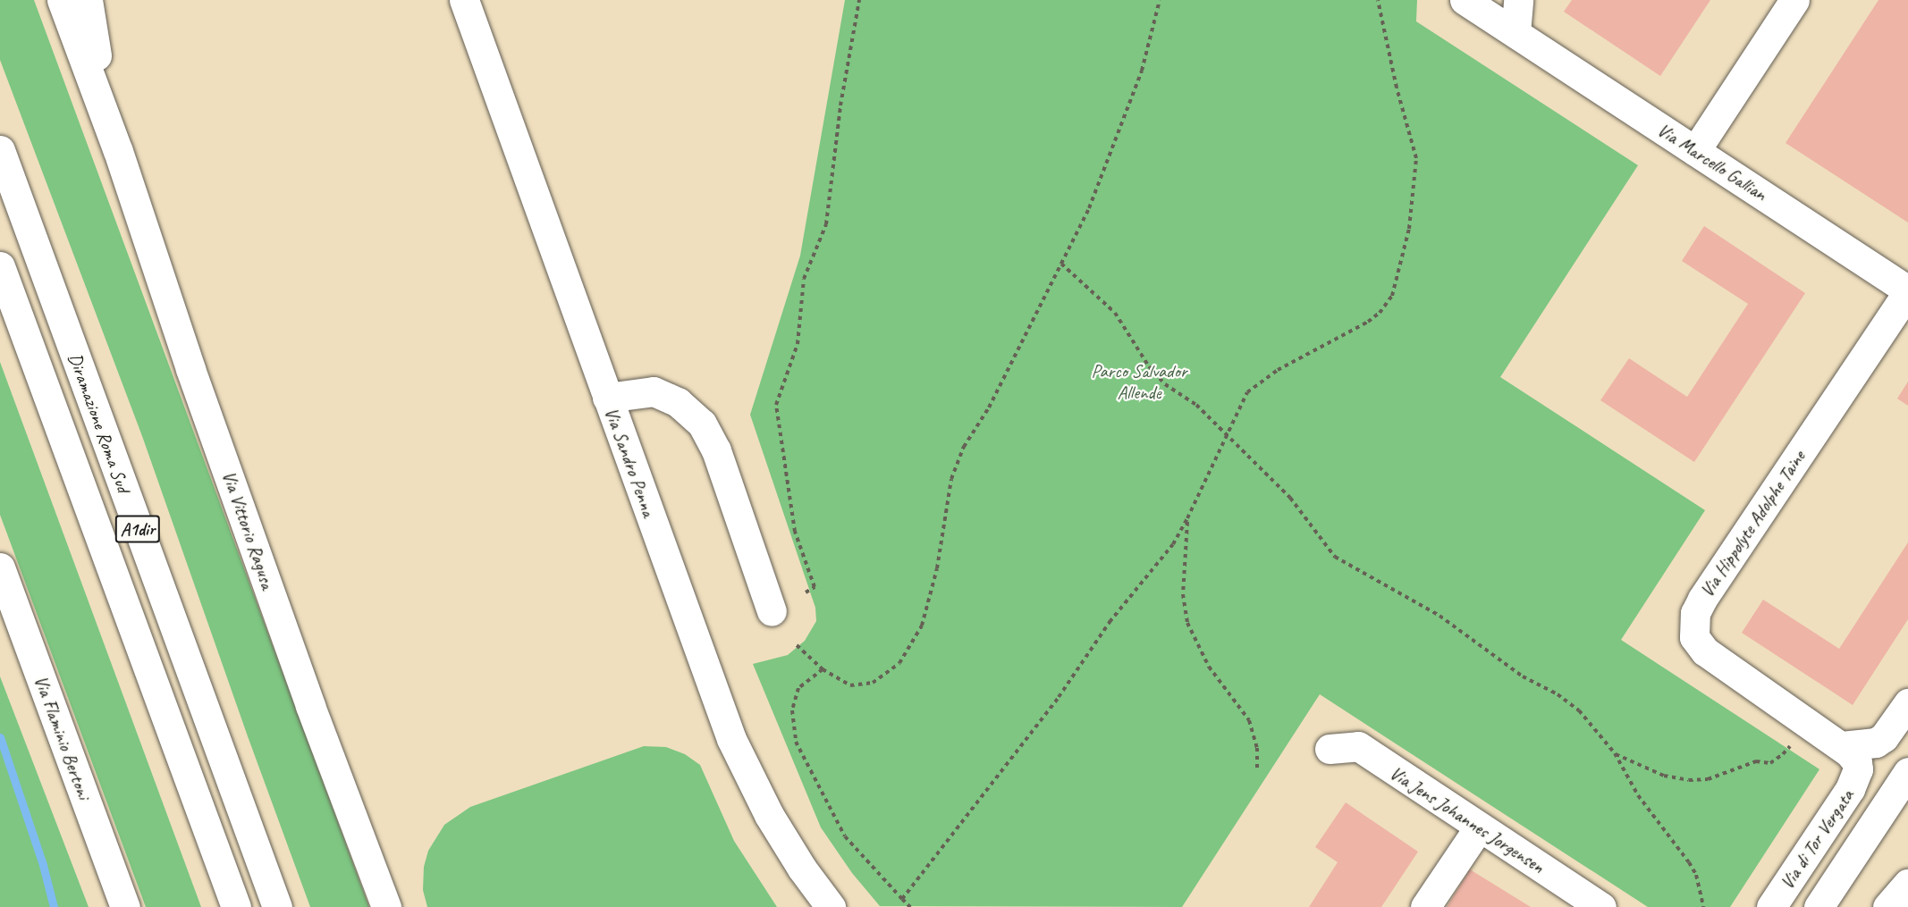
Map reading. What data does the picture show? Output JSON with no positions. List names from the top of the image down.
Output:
{
  "streets": {
    "main road": [
      "Via Marcello Gallian",
      "Diramazione Roma Sud",
      "Via Sandro Penna",
      "Via Hippolyte Adolphe Taine",
      "A1dir",
      "Via Vittorio Ragusa",
      "Via Flaminio Bertoni",
      "Via Jens Johannes Jorgensen",
      "Via di Tor Vergata"
    ]
  },
  "crossings": [
    ["Via Marcello Gallian", "Via Hippolyte Adolphe Taine"],
    ["Via Hippolyte Adolphe Taine", "Via di Tor Vergata"]
  ],
  "parks": ["Parco Salvador Allende"]
}
